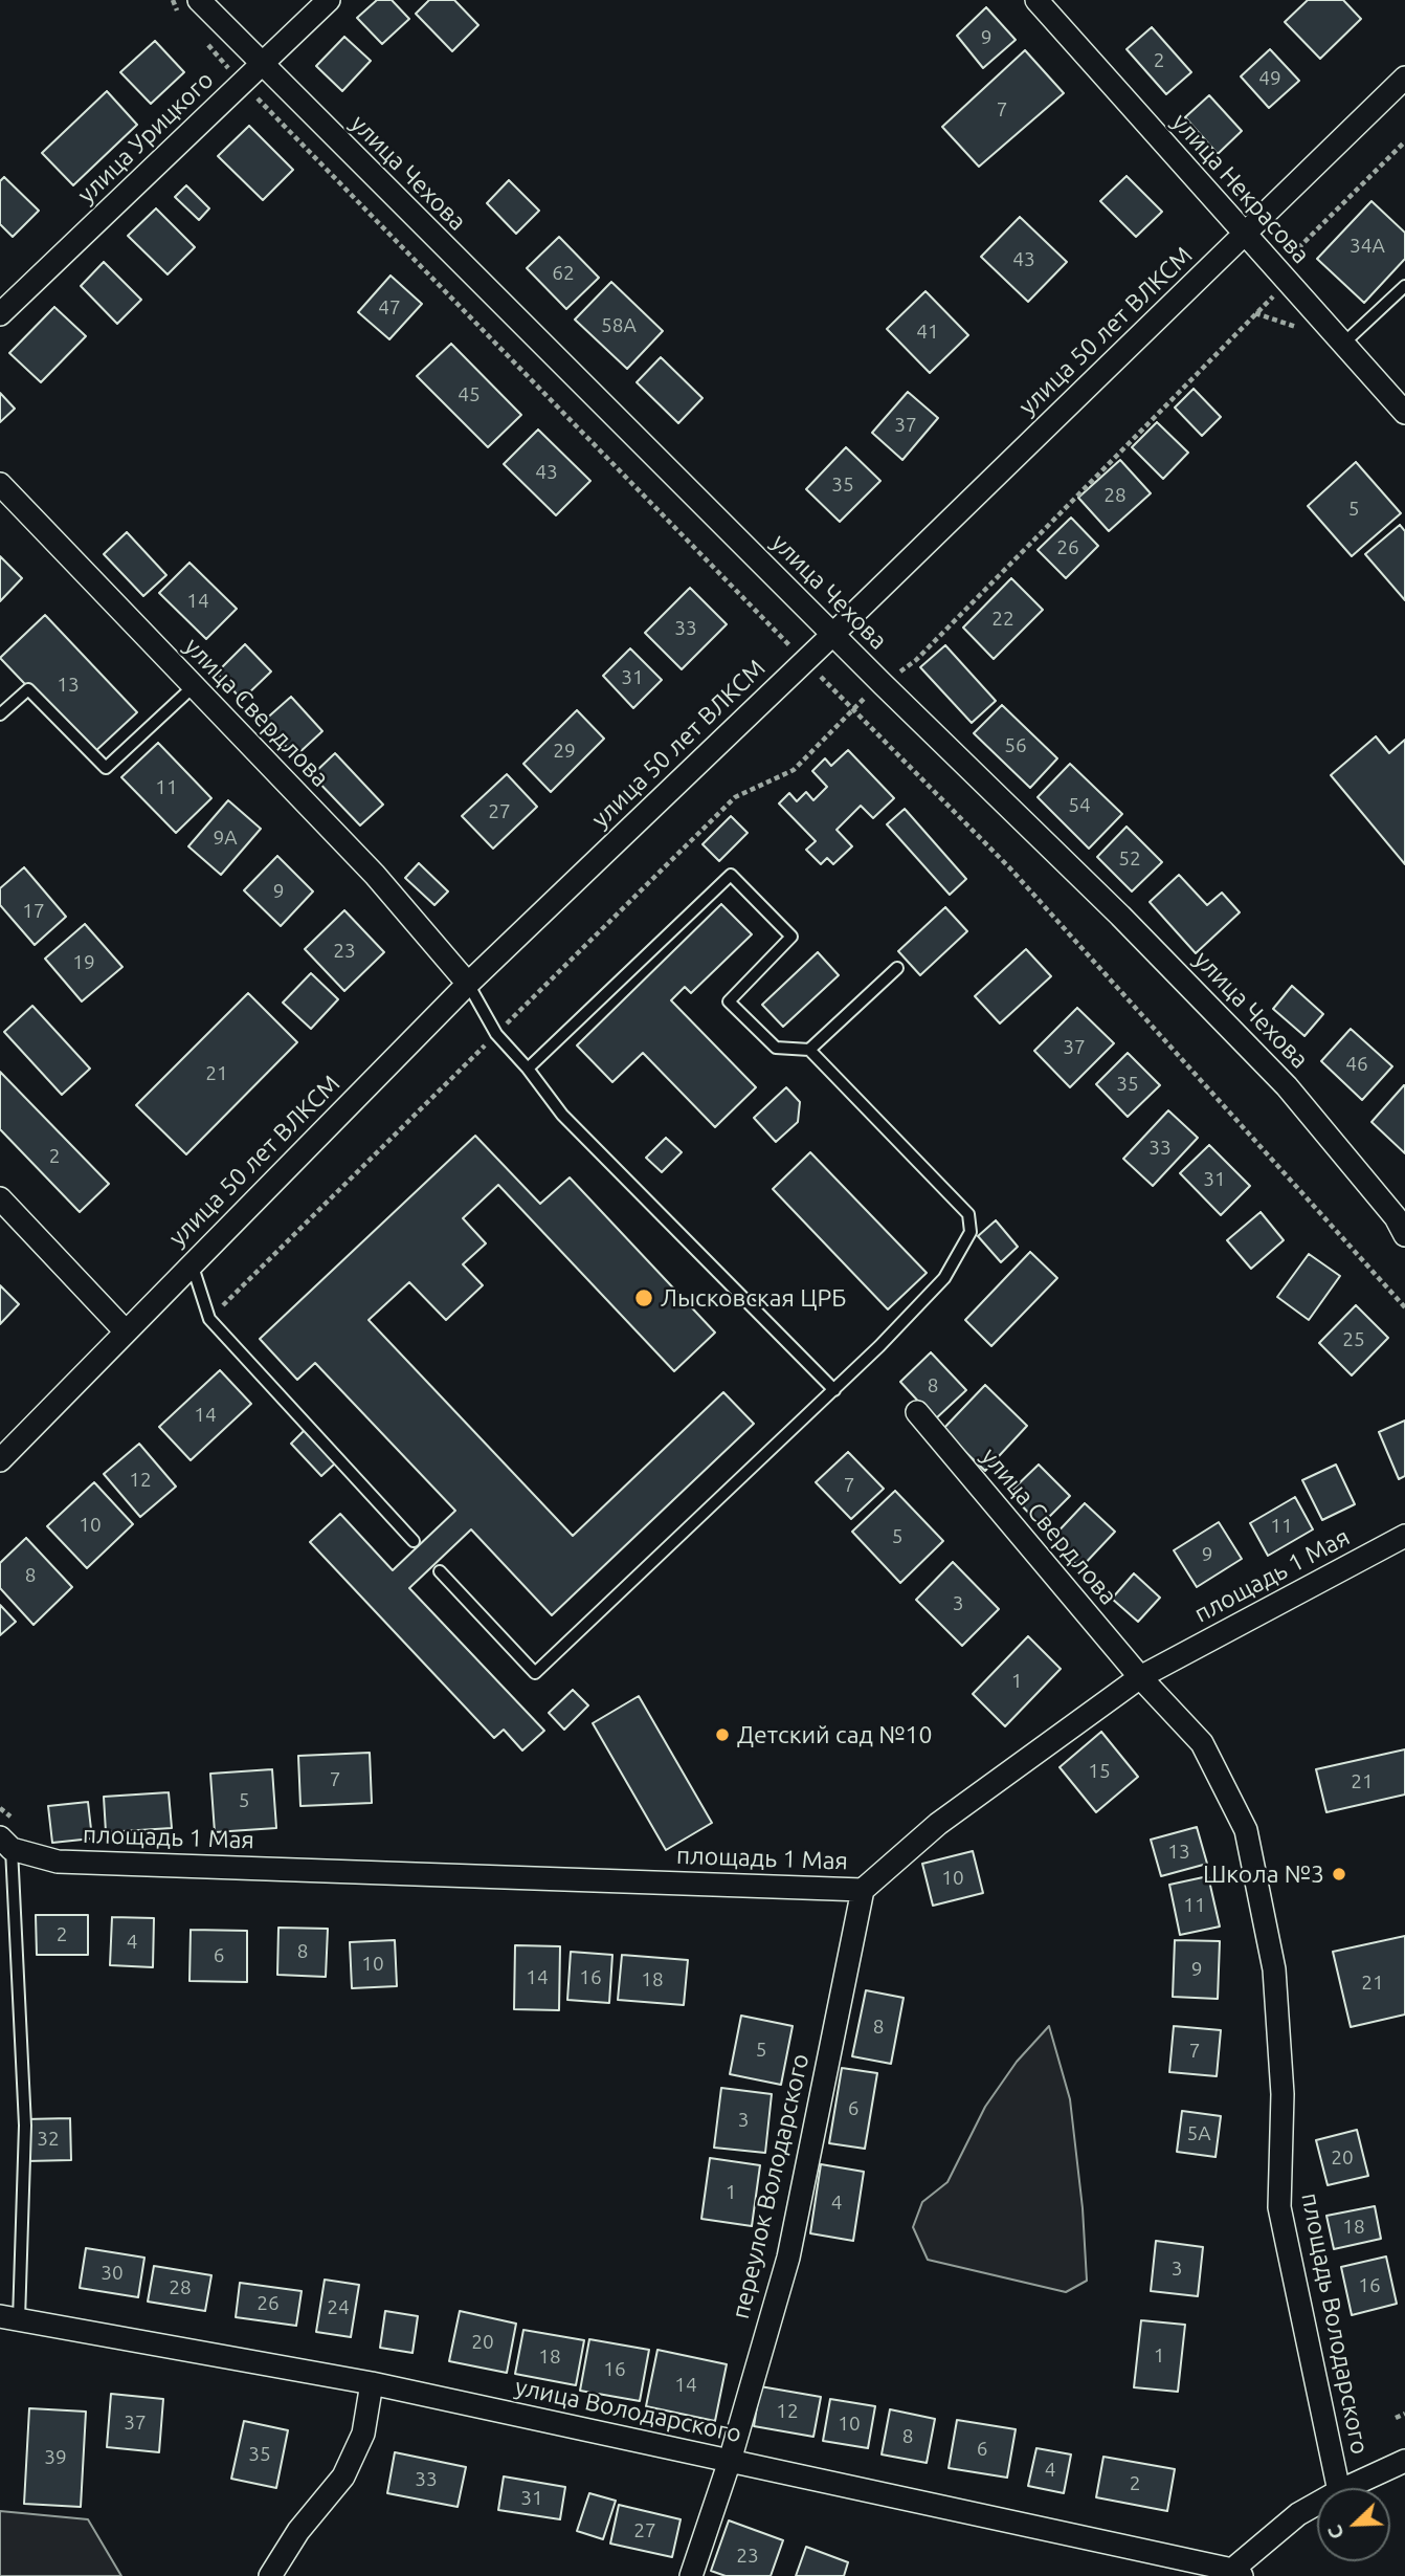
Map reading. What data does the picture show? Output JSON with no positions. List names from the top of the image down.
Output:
{
  "streets": {
    "street": [
      "улица Урицкого",
      "улица Чехова",
      "улица Некрасова",
      "улица 50 лет ВЛКСМ",
      "улица Свердлова",
      "площадь 1 Мая",
      "переулок Володарского",
      "площадь Володарского",
      "улица Володарского"
    ]
  },
  "crossings": [
    ["улица Урицкого", "улица Чехова"],
    ["улица Чехова", "улица 50 лет ВЛКСМ"],
    ["улица Некрасова", "улица 50 лет ВЛКСМ"],
    ["улица 50 лет ВЛКСМ", "улица Свердлова"],
    ["улица Свердлова", "площадь 1 Мая"],
    ["улица Свердлова", "площадь Володарского"],
    ["площадь 1 Мая", "переулок Володарского"],
    ["площадь 1 Мая", "площадь Володарского"],
    ["переулок Володарского", "улица Володарского"]
  ],
  "places": ["Лысковская ЦРБ", "Детский сад №10", "Школа №3"],
  "house_numbers": [
    "9",
    "2",
    "49",
    "7",
    "34А",
    "43",
    "62",
    "47",
    "58А",
    "41",
    "45",
    "37",
    "43",
    "35",
    "28",
    "5",
    "26",
    "14",
    "22",
    "33",
    "31",
    "13",
    "56",
    "29",
    "11",
    "54",
    "27",
    "9А",
    "52",
    "9",
    "17",
    "23",
    "19",
    "37",
    "46",
    "21",
    "35",
    "33",
    "2",
    "31",
    "25",
    "8",
    "14",
    "12",
    "7",
    "10",
    "11",
    "5",
    "9",
    "8",
    "3",
    "1",
    "15",
    "7",
    "21",
    "5",
    "13",
    "10",
    "11",
    "2",
    "4",
    "8",
    "6",
    "10",
    "9",
    "14",
    "16",
    "18",
    "21",
    "8",
    "5",
    "7",
    "6",
    "3",
    "5А",
    "32",
    "20",
    "1",
    "4",
    "18",
    "3",
    "30",
    "16",
    "28",
    "26",
    "24",
    "20",
    "1",
    "18",
    "16",
    "14",
    "12",
    "37",
    "10",
    "8",
    "6",
    "35",
    "39",
    "4",
    "33",
    "2",
    "31",
    "27",
    "23"
  ],
  "north": "bottom left"
}
